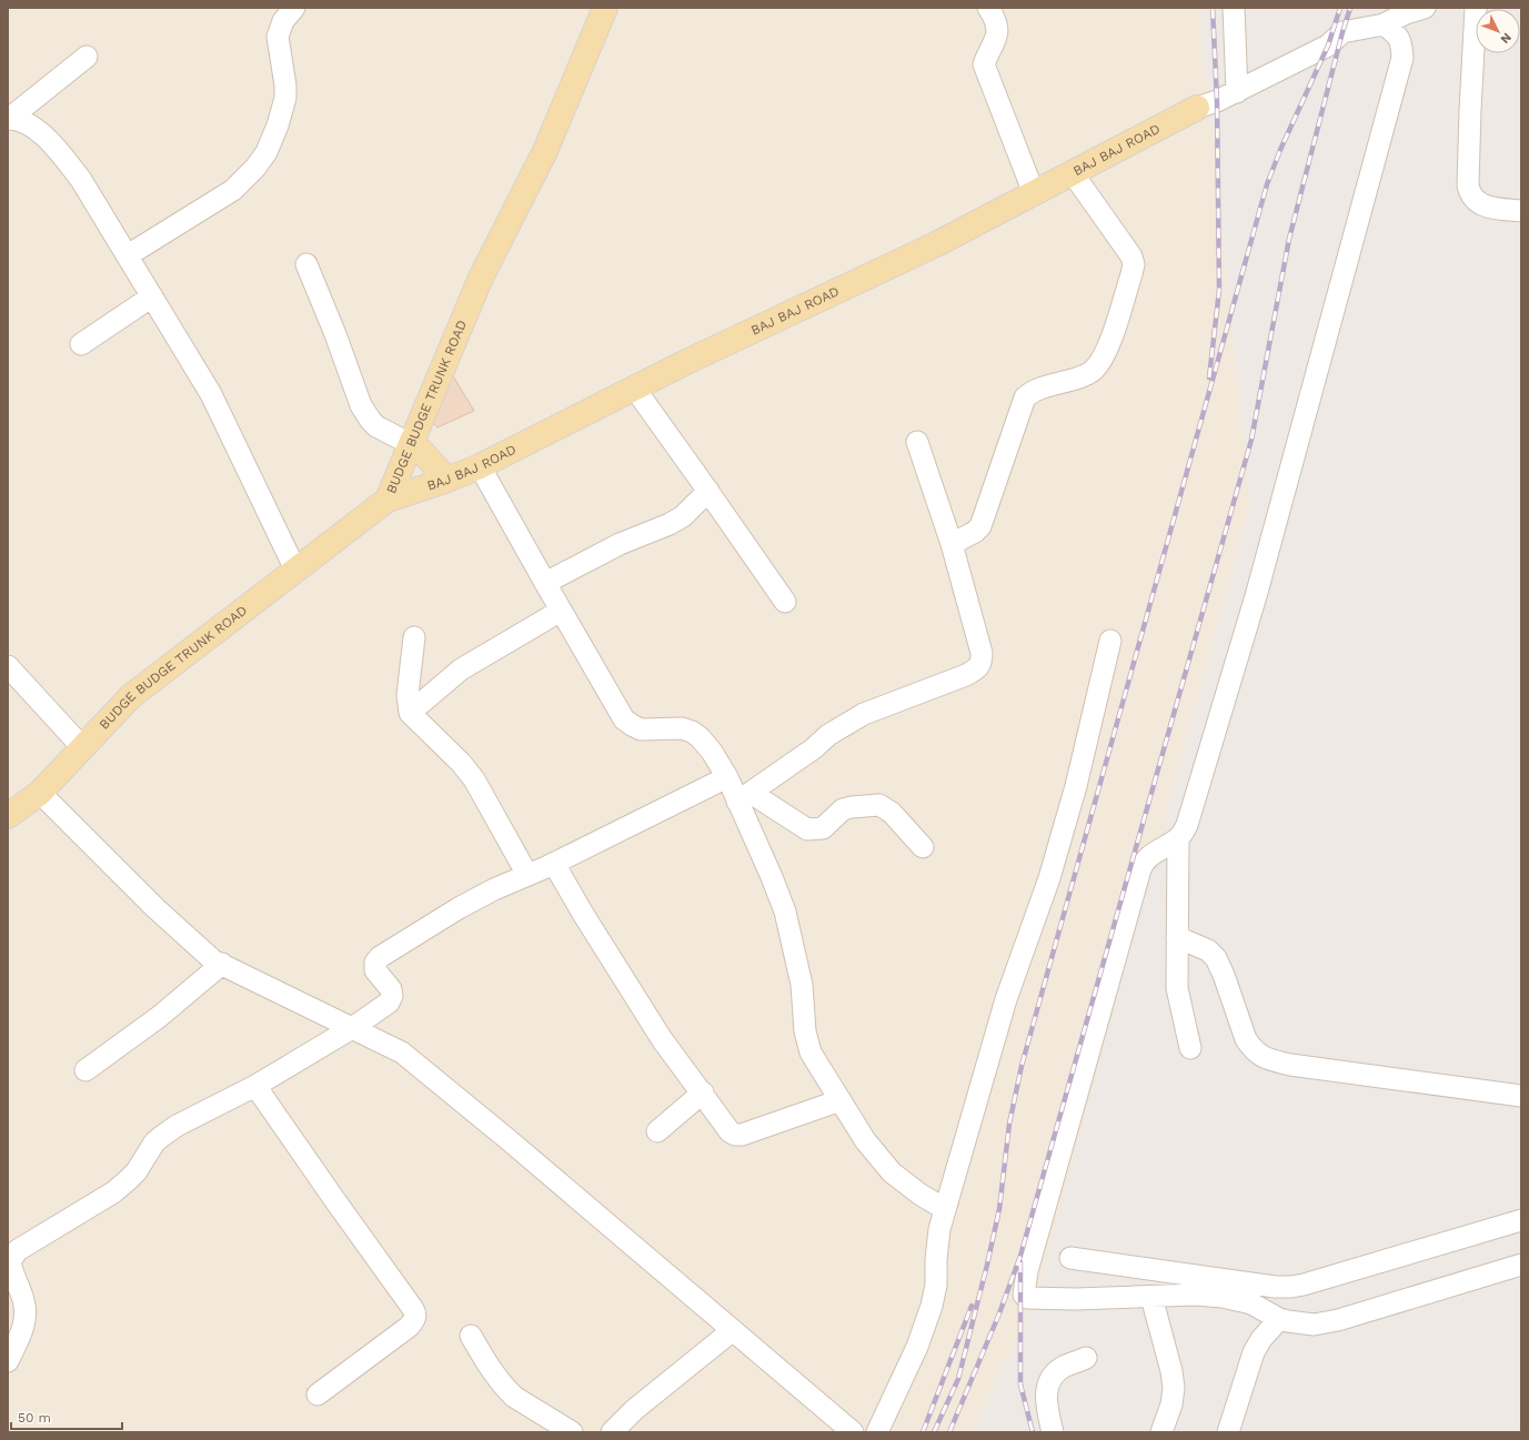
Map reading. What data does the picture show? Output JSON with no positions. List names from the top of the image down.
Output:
{
  "streets": {
    "main road": ["BAJ BAJ ROAD", "BUDGE BUDGE TRUNK ROAD"]
  },
  "crossings": [
    ["BAJ BAJ ROAD", "BUDGE BUDGE TRUNK ROAD"]
  ],
  "scale_bar": "50 m",
  "north": "bottom right"
}
